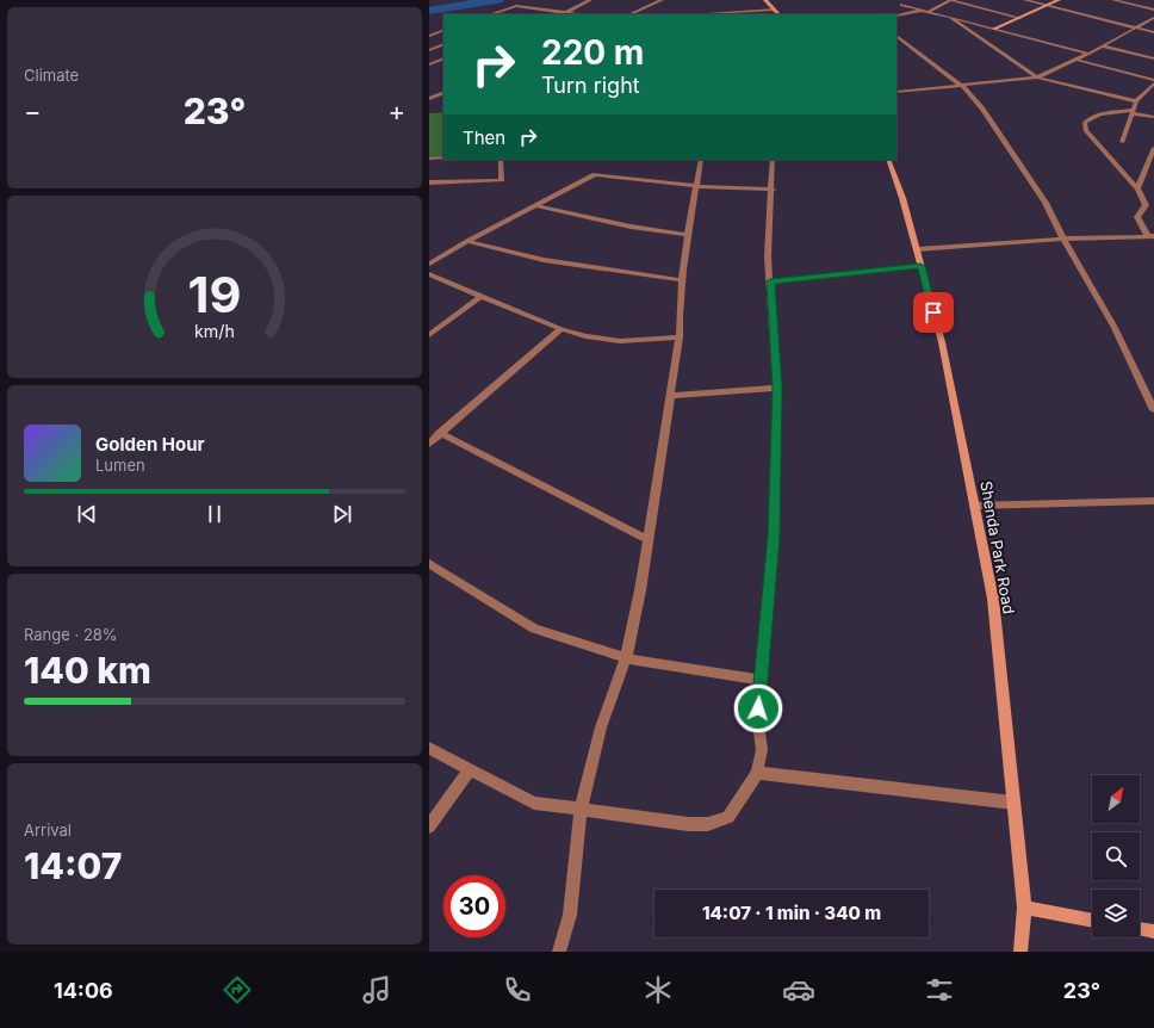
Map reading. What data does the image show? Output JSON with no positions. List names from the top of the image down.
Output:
{
  "streets": {
    "main road": ["Shenda Park Road"]
  },
  "north": "top right",
  "page": {
    "tile": [
      "Climate",
      ["Range · 28%", "140 km"],
      ["Arrival", "14:07"]
    ],
    "turn": ["220 m", "Turn right"],
    "heat": ["−", "23°", "+"],
    "then": "Then",
    "song": ["Golden Hour", "Lumen"],
    "limit": "30",
    "trip": "14:07 · 1 min · 340 m",
    "tabs": ["14:06", "23°"],
    "gauge": ["19", "km/h"]
  }
}
